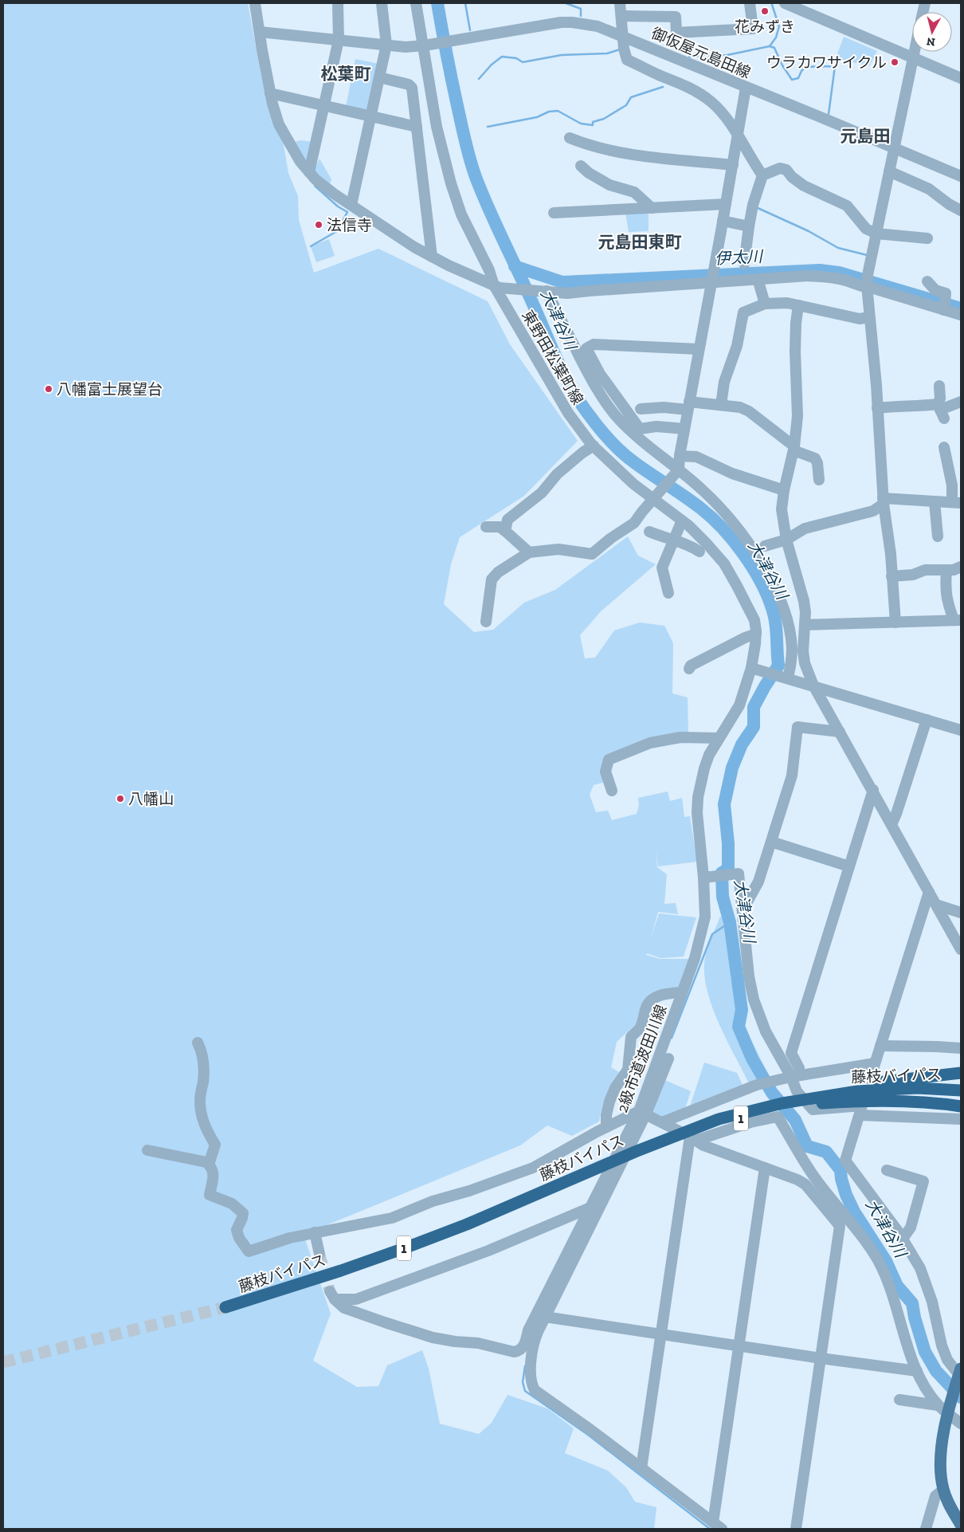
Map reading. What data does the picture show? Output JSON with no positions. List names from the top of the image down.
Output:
{
  "streets": {
    "highway": ["藤枝バイパス", "1"],
    "street": ["御仮屋元島田線", "東野田松葉町線", "2級市道波田川線"]
  },
  "crossings": [
    ["御仮屋元島田線", "東野田松葉町線"],
    ["東野田松葉町線", "2級市道波田川線"],
    ["藤枝バイパス", "1"]
  ],
  "districts": ["松葉町", "元島田", "元島田東町"],
  "water": ["伊太川", "大津谷川"],
  "places": [
    "花みずき",
    "ウラカワサイクル",
    "法信寺",
    "八幡富士展望台",
    "八幡山"
  ],
  "north": "bottom"
}
